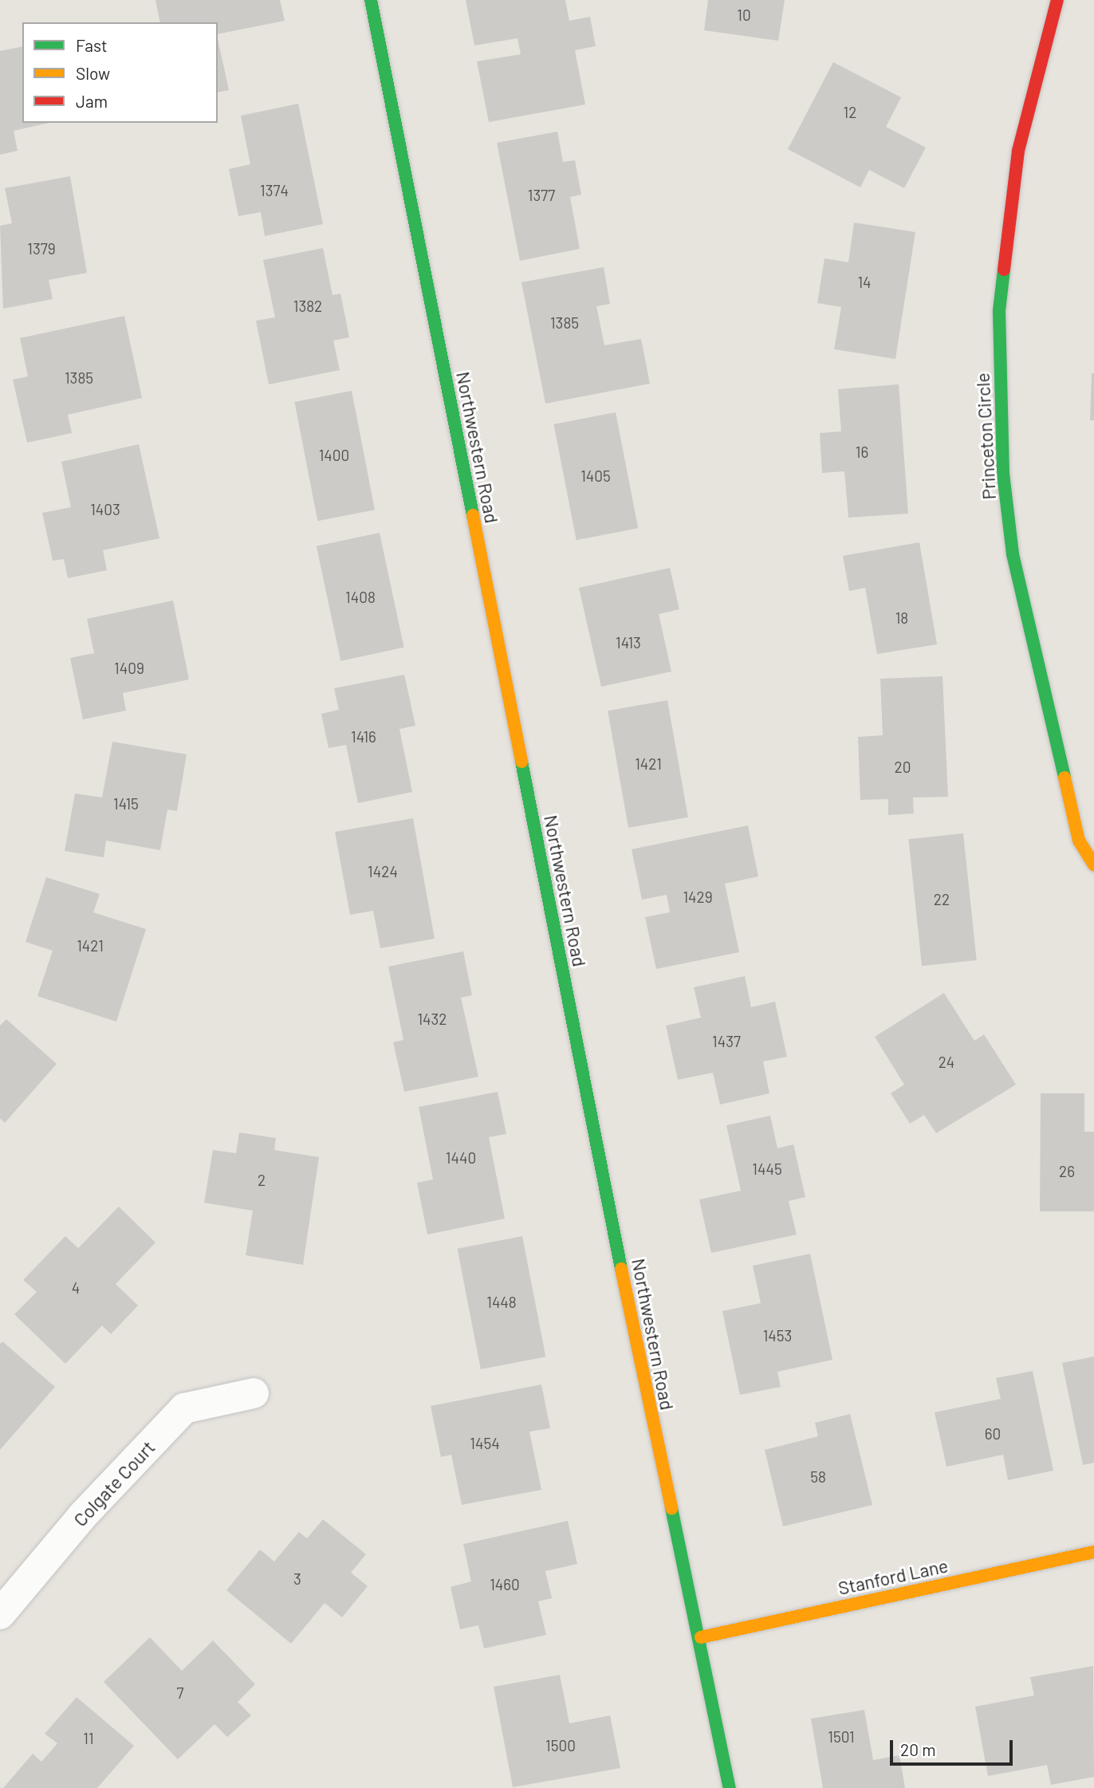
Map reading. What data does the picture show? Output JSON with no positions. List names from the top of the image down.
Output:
{
  "streets": {
    "street": [
      "Princeton Circle",
      "Northwestern Road",
      "Colgate Court",
      "Stanford Lane"
    ]
  },
  "crossings": [
    ["Northwestern Road", "Stanford Lane"]
  ],
  "house_numbers": [
    "10",
    "12",
    "1374",
    "1377",
    "1379",
    "14",
    "1382",
    "1385",
    "1385",
    "16",
    "1400",
    "1405",
    "1403",
    "1408",
    "18",
    "1413",
    "1409",
    "1416",
    "1421",
    "20",
    "1415",
    "1424",
    "1429",
    "22",
    "1421",
    "1432",
    "1437",
    "24",
    "1440",
    "1445",
    "26",
    "2",
    "4",
    "1448",
    "1453",
    "60",
    "1454",
    "58",
    "3",
    "1460",
    "7",
    "1501",
    "11",
    "1500"
  ],
  "legend": ["Fast", "Slow", "Jam"],
  "scale_bar": "20 m"
}
